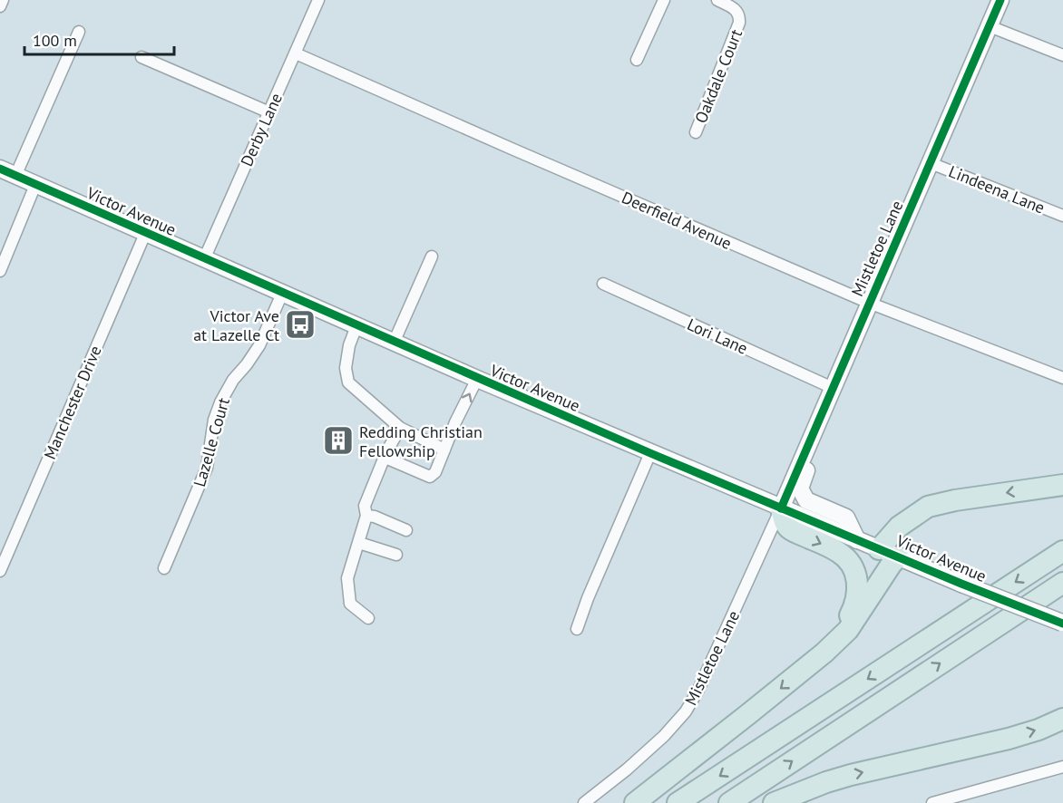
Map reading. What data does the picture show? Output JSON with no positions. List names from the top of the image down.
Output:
{
  "streets": {
    "main road": ["Victor Avenue", "Mistletoe Lane"],
    "street": [
      "Oakdale Court",
      "Derby Lane",
      "Lindeena Lane",
      "Deerfield Avenue",
      "Lori Lane",
      "Manchester Drive",
      "Lazelle Court"
    ]
  },
  "crossings": [
    ["Derby Lane", "Victor Avenue"],
    ["Derby Lane", "Deerfield Avenue"],
    ["Lindeena Lane", "Mistletoe Lane"],
    ["Victor Avenue", "Mistletoe Lane"],
    ["Victor Avenue", "Manchester Drive"],
    ["Victor Avenue", "Lazelle Court"],
    ["Deerfield Avenue", "Mistletoe Lane"],
    ["Mistletoe Lane", "Lori Lane"]
  ],
  "places": {
    "bus stop": ["Victor Ave at Lazelle Ct"],
    "building": ["Redding Christian Fellowship"]
  },
  "scale_bar": "100 m"
}
